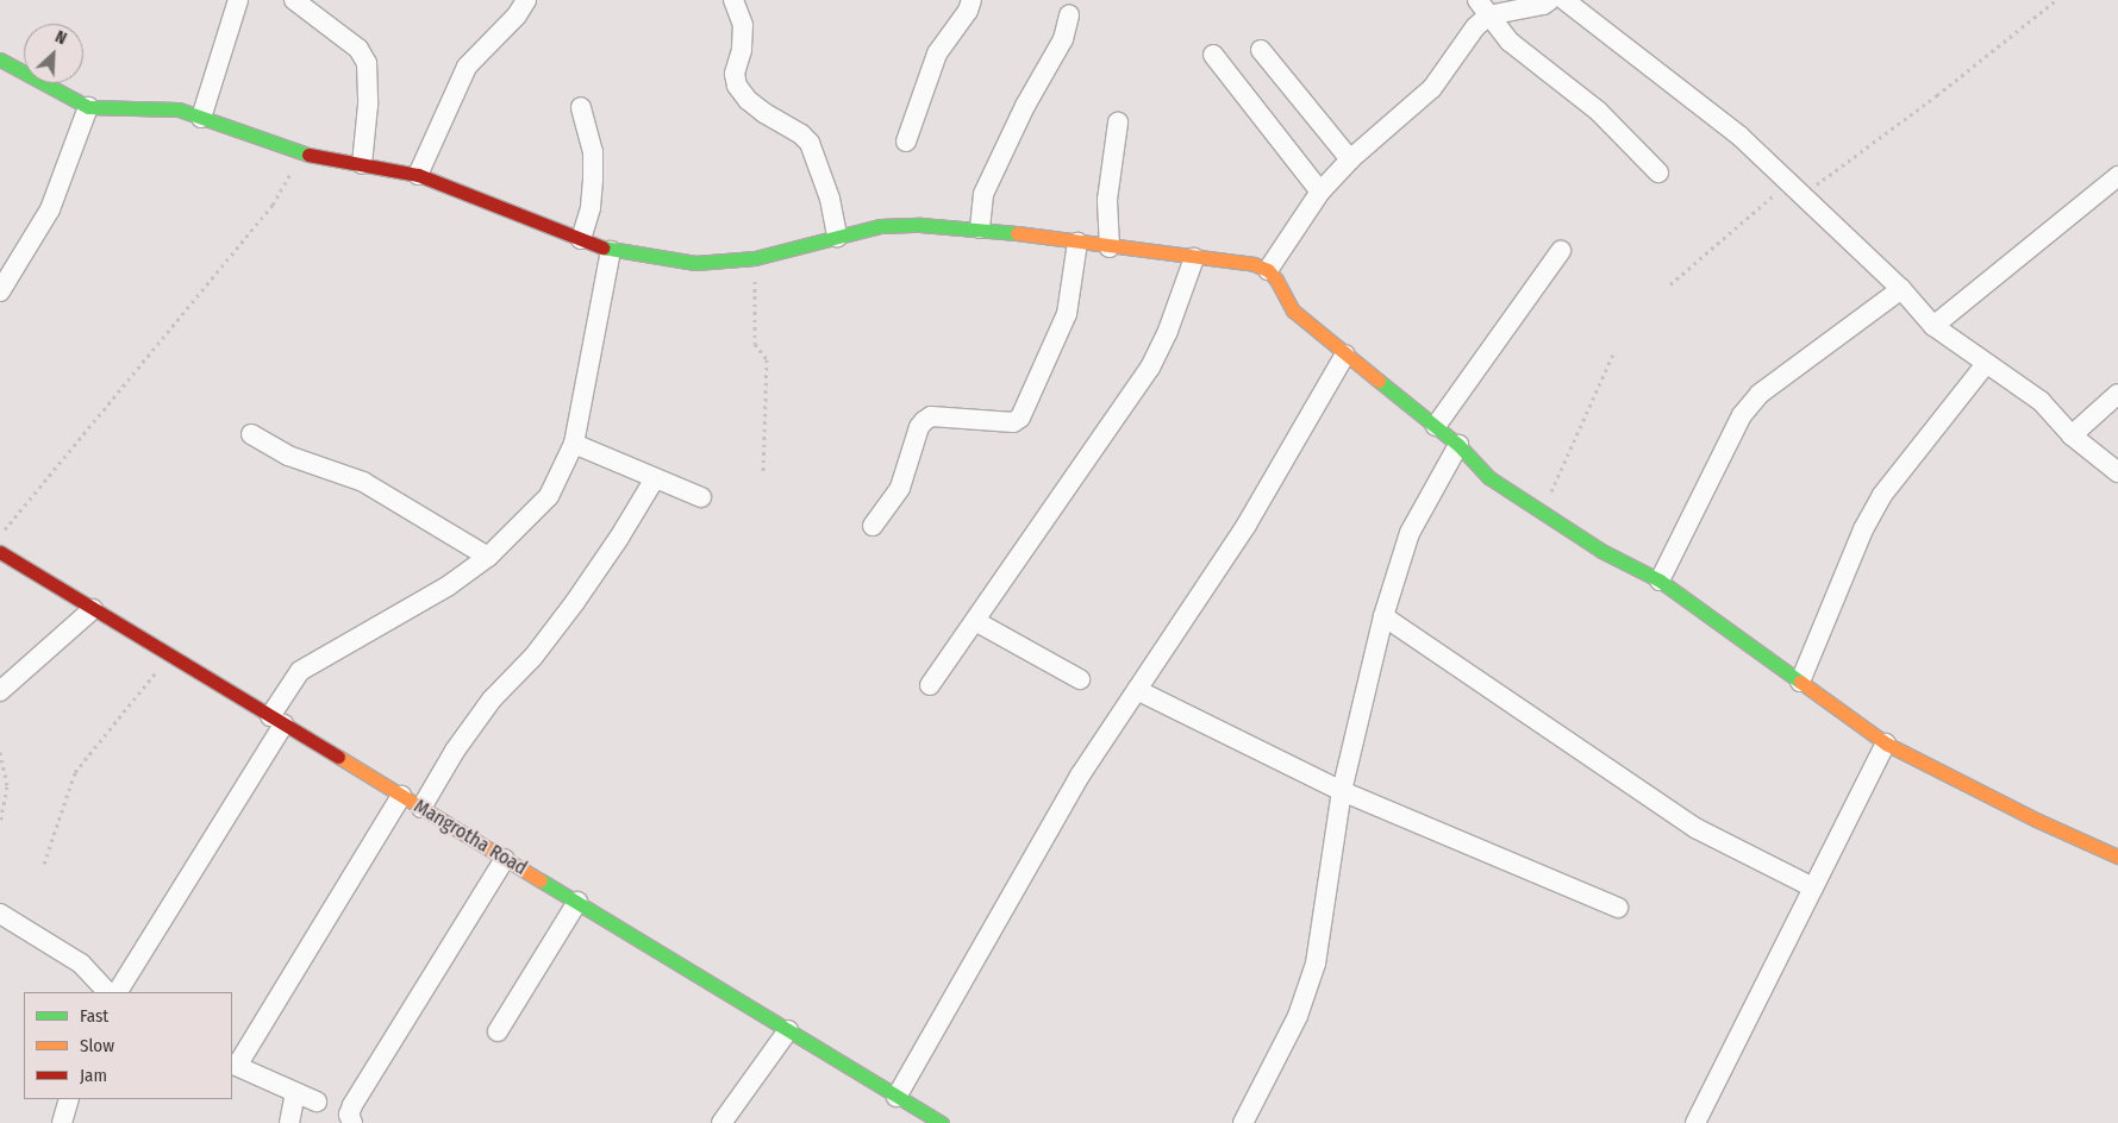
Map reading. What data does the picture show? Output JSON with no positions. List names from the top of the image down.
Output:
{
  "streets": {
    "street": ["Mangrotha Road"]
  },
  "legend": ["Fast", "Slow", "Jam"],
  "north": "top right"
}
